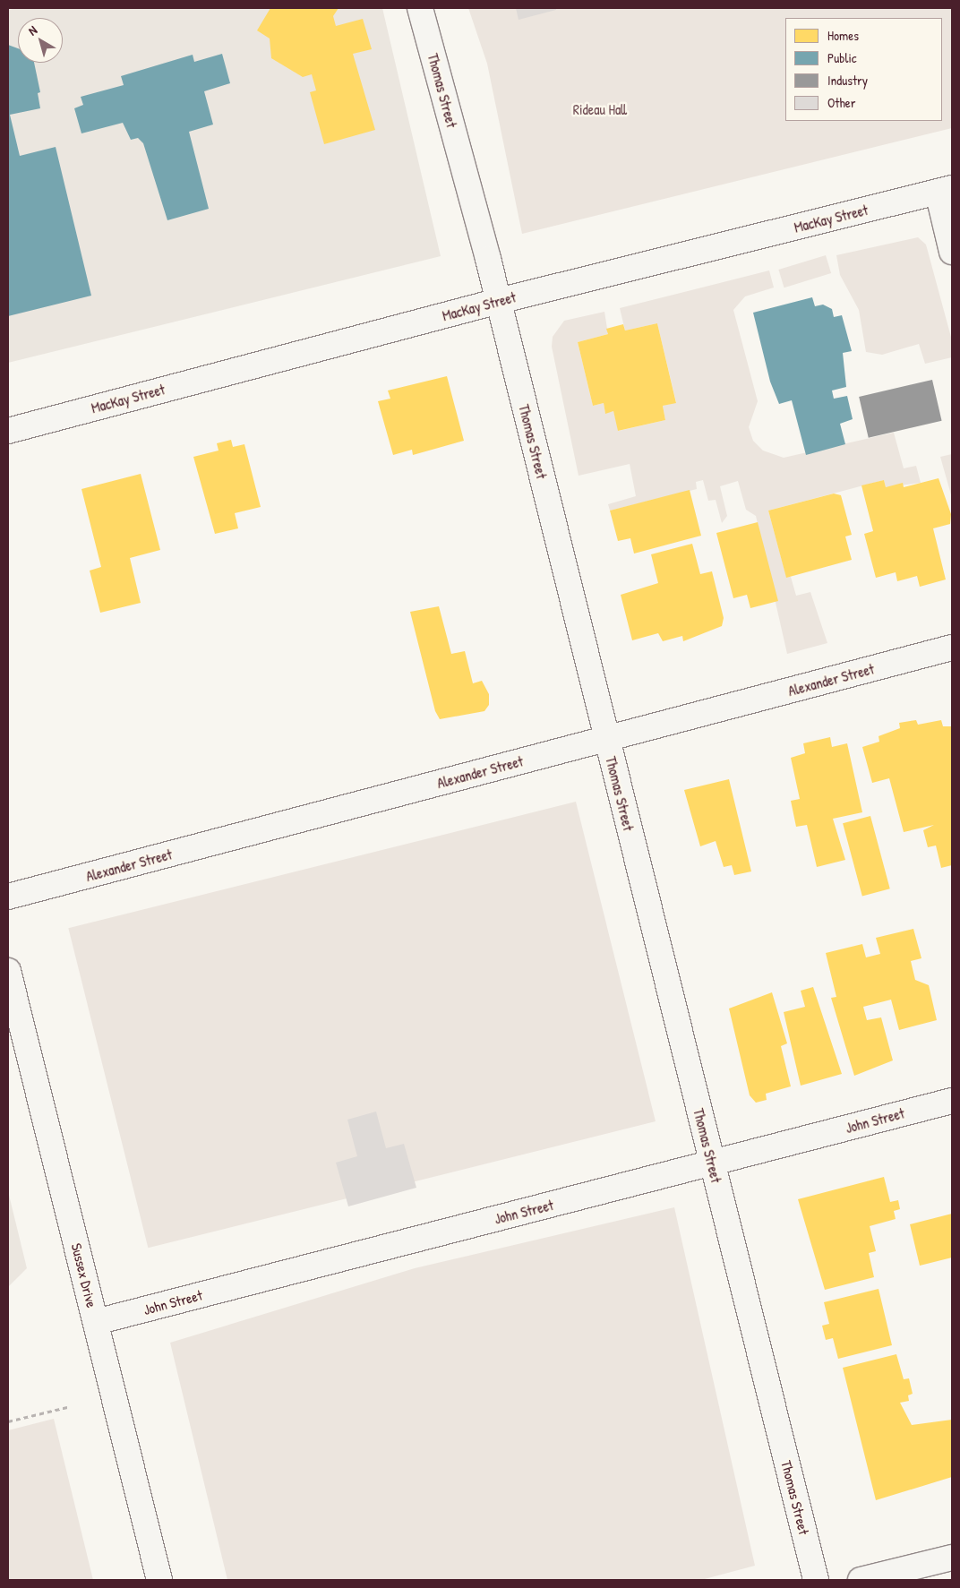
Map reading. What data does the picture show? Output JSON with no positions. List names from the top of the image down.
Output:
{
  "streets": {
    "street": [
      "Thomas Street",
      "MacKay Street",
      "Alexander Street",
      "John Street",
      "Sussex Drive"
    ]
  },
  "crossings": [
    ["Thomas Street", "MacKay Street"],
    ["Thomas Street", "Alexander Street"],
    ["Thomas Street", "John Street"],
    ["John Street", "Sussex Drive"]
  ],
  "parks": ["Rideau Hall"],
  "legend": [
    "Homes",
    "Public",
    "Industry",
    "Other"
  ],
  "north": "top left"
}
